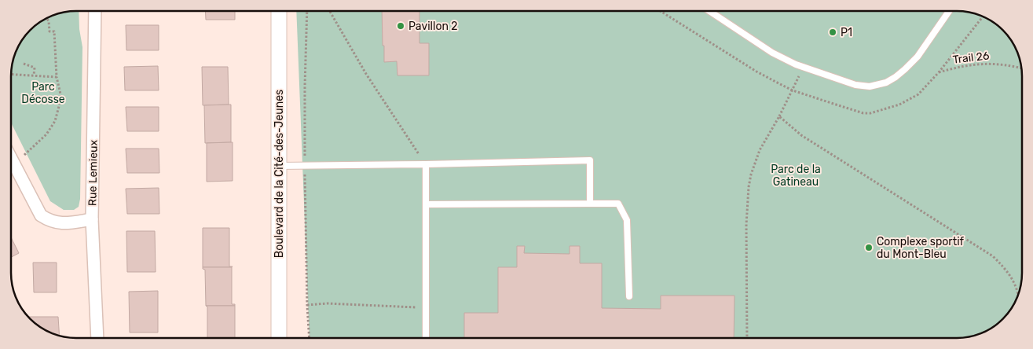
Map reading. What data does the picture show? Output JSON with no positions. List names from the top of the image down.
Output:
{
  "streets": {
    "street": ["Rue Lemieux", "Boulevard de la Cité-des-Jeunes"],
    "path": ["Trail 26"]
  },
  "parks": ["Parc Décosse", "Parc de la Gatineau"],
  "places": ["Pavillon 2", "P1", "Complexe sportif du Mont-Bleu"]
}
